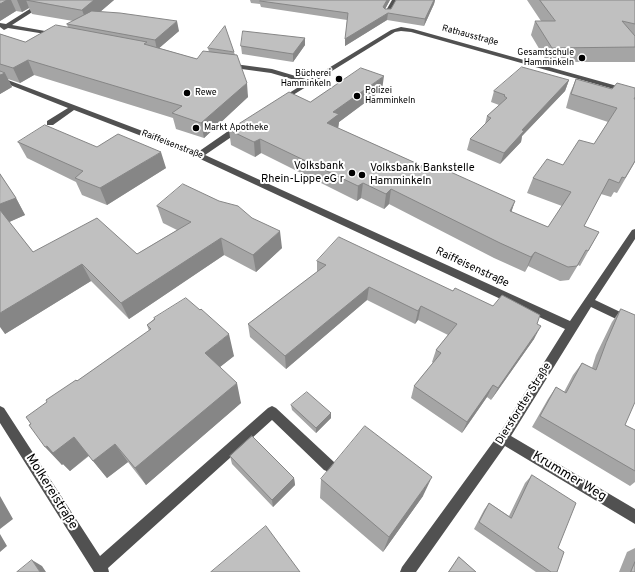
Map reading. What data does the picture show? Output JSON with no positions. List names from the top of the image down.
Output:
{
  "streets": {
    "street": [
      "Rathausstraße",
      "Raiffeisenstraße",
      "Diersfordter Straße",
      "Krummer Weg",
      "Molkereistraße"
    ]
  },
  "crossings": [
    ["Raiffeisenstraße", "Diersfordter Straße"],
    ["Diersfordter Straße", "Krummer Weg"]
  ],
  "places": [
    "Gesamtschule Hamminkeln",
    "Bücherei Hamminkeln",
    "Rewe",
    "Polizei Hamminkeln",
    "Markt Apotheke",
    "Volksbank Rhein-Lippe eG r",
    "Volksbank Bankstelle Hamminkeln"
  ]
}
